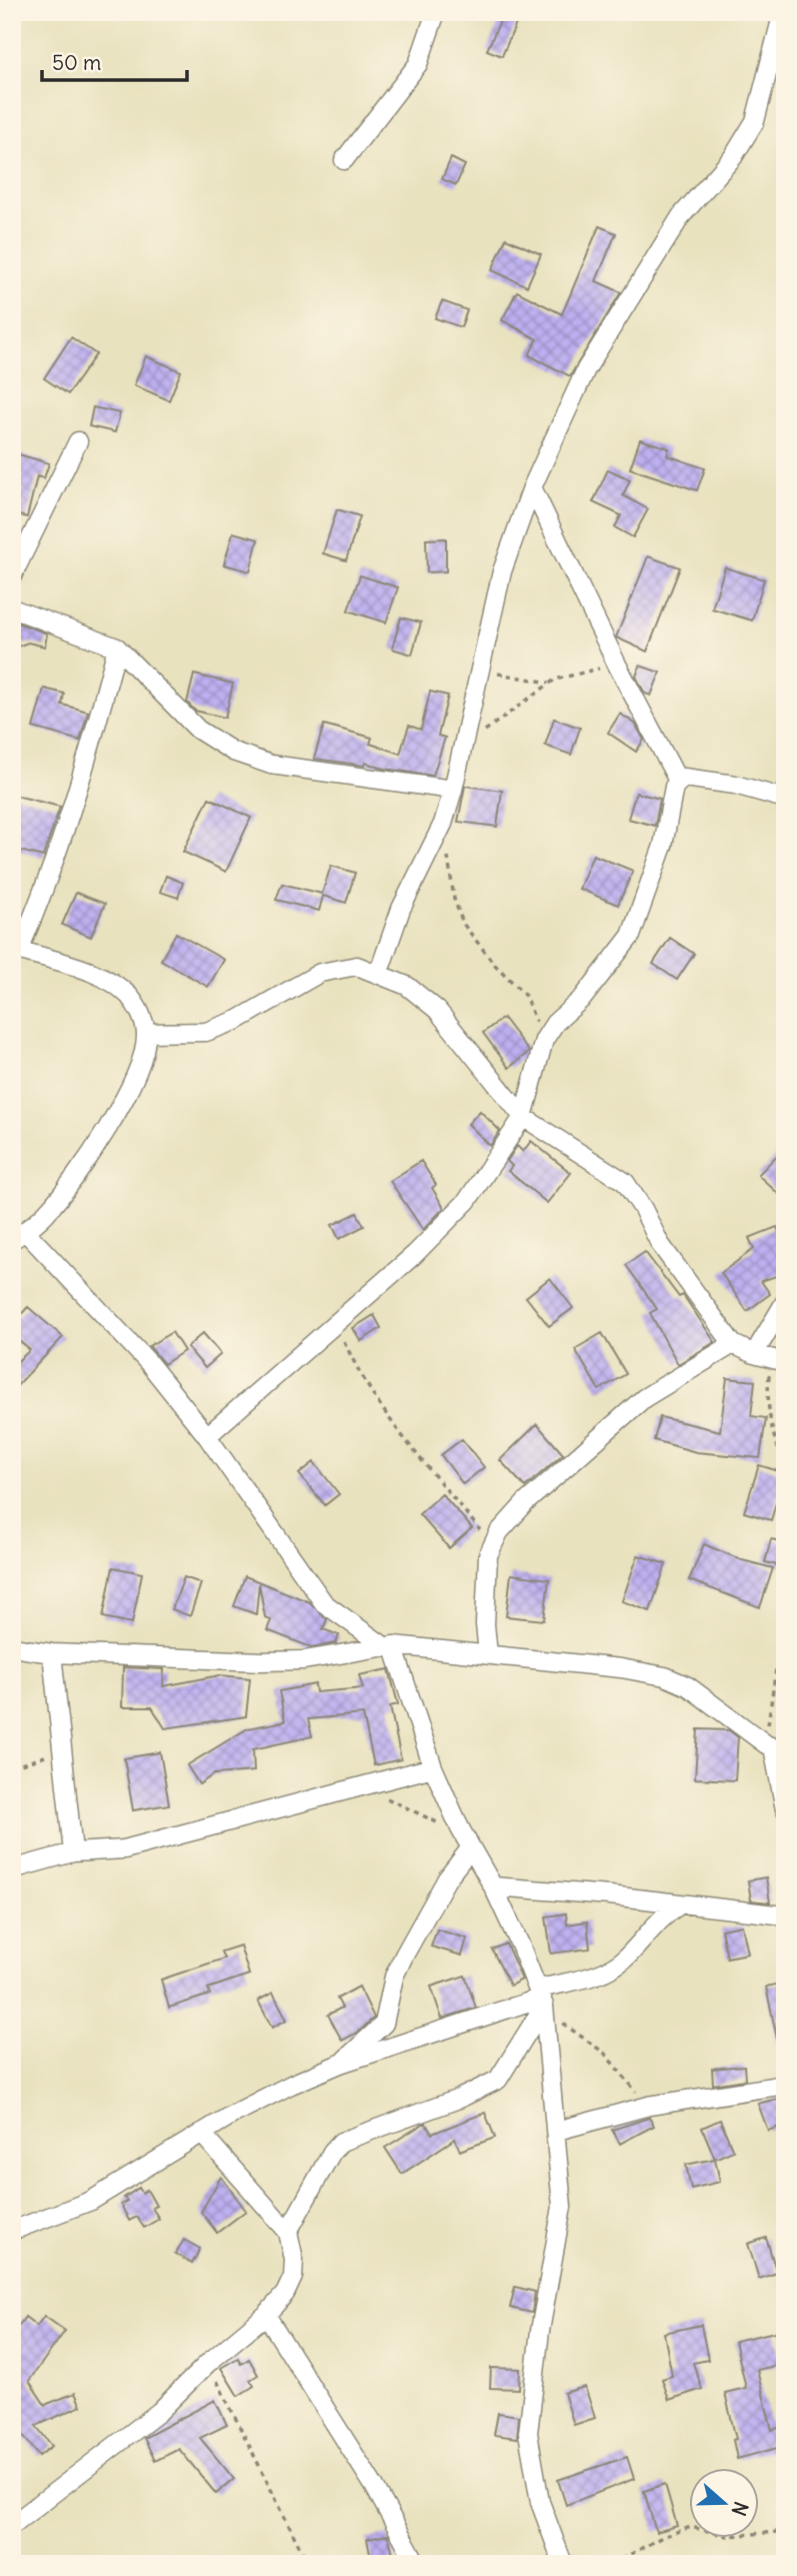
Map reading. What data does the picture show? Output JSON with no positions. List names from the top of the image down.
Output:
{
  "scale_bar": "50 m",
  "north": "right"
}
